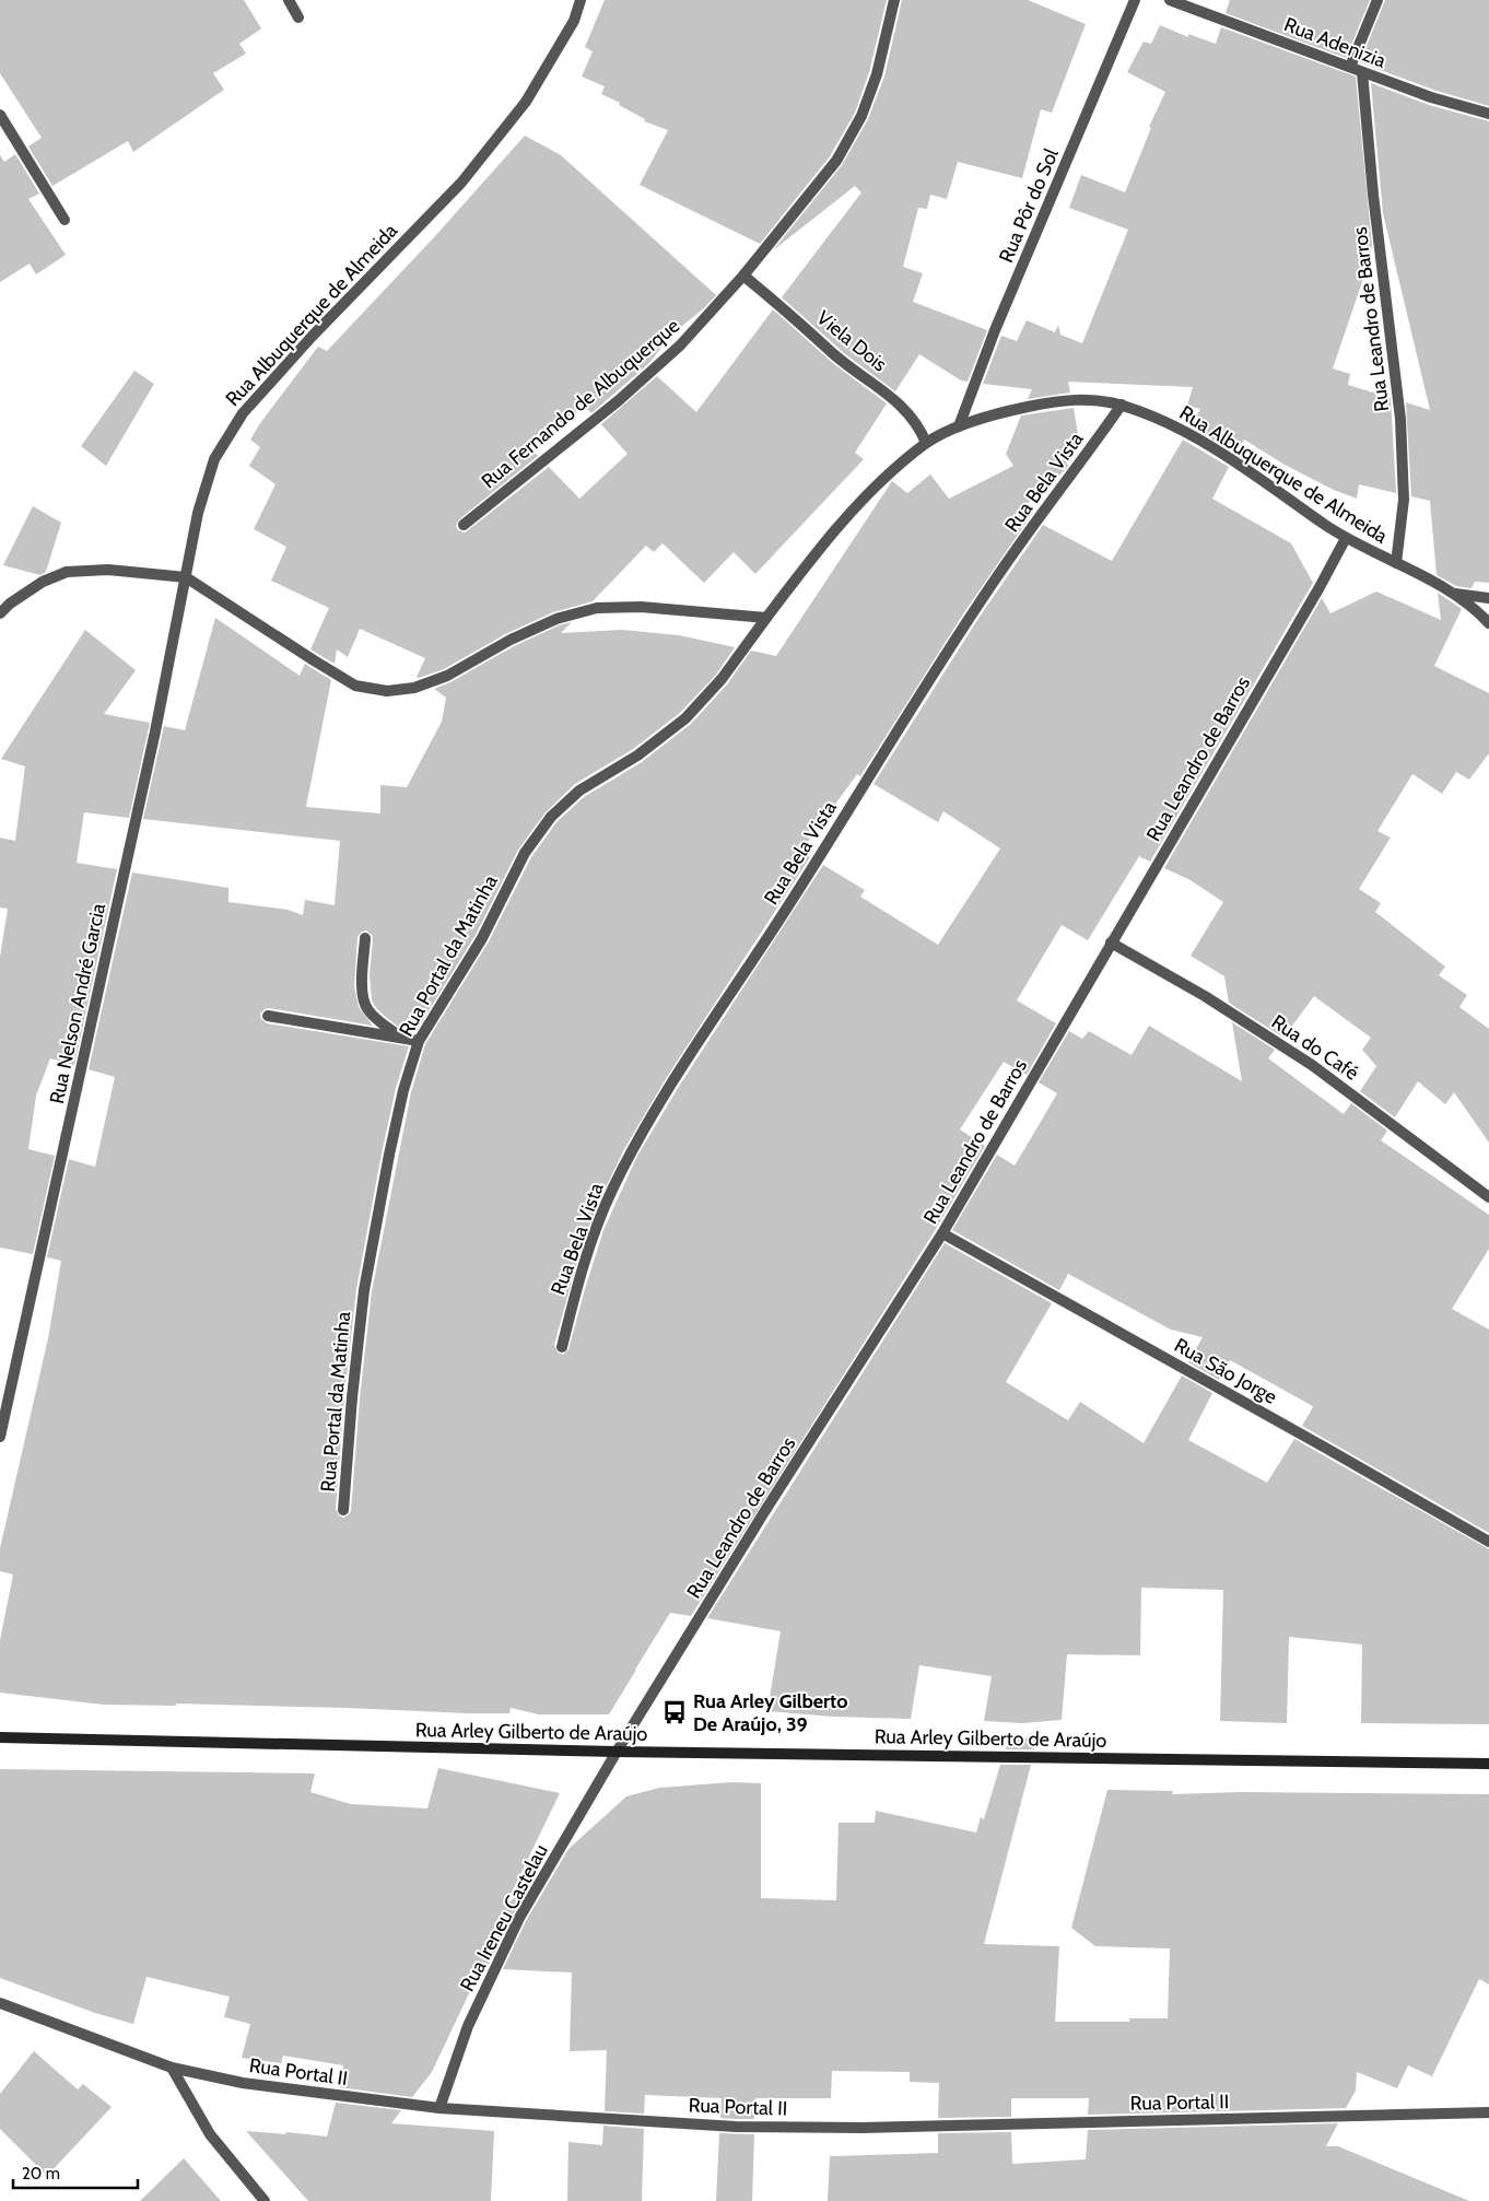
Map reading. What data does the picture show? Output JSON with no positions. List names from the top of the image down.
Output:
{
  "streets": {
    "street": [
      "Rua Adenizia",
      "Rua Pôr do Sol",
      "Rua Albuquerque de Almeida",
      "Rua Leandro de Barros",
      "Viela Dois",
      "Rua Fernando de Albuquerque",
      "Rua Bela Vista",
      "Rua Portal da Matinha",
      "Rua Nelson André Garcia",
      "Rua do Café",
      "Rua São Jorge",
      "Rua Arley Gilberto de Araújo",
      "Rua Ireneu Castelau",
      "Rua Portal II"
    ]
  },
  "crossings": [
    ["Rua Adenizia", "Rua Leandro de Barros"],
    ["Rua Pôr do Sol", "Rua Albuquerque de Almeida"],
    ["Rua Albuquerque de Almeida", "Rua Leandro de Barros"],
    ["Rua Albuquerque de Almeida", "Viela Dois"],
    ["Rua Albuquerque de Almeida", "Rua Bela Vista"],
    ["Rua Albuquerque de Almeida", "Rua Portal da Matinha"],
    ["Rua Albuquerque de Almeida", "Rua Nelson André Garcia"],
    ["Rua Leandro de Barros", "Rua do Café"],
    ["Rua Leandro de Barros", "Rua São Jorge"],
    ["Rua Leandro de Barros", "Rua Arley Gilberto de Araújo"],
    ["Rua Leandro de Barros", "Rua Ireneu Castelau"],
    ["Viela Dois", "Rua Fernando de Albuquerque"],
    ["Rua Arley Gilberto de Araújo", "Rua Ireneu Castelau"],
    ["Rua Ireneu Castelau", "Rua Portal II"]
  ],
  "places": {
    "bus stop": ["Rua Arley Gilberto De Araújo, 39"]
  },
  "scale_bar": "20 m"
}
